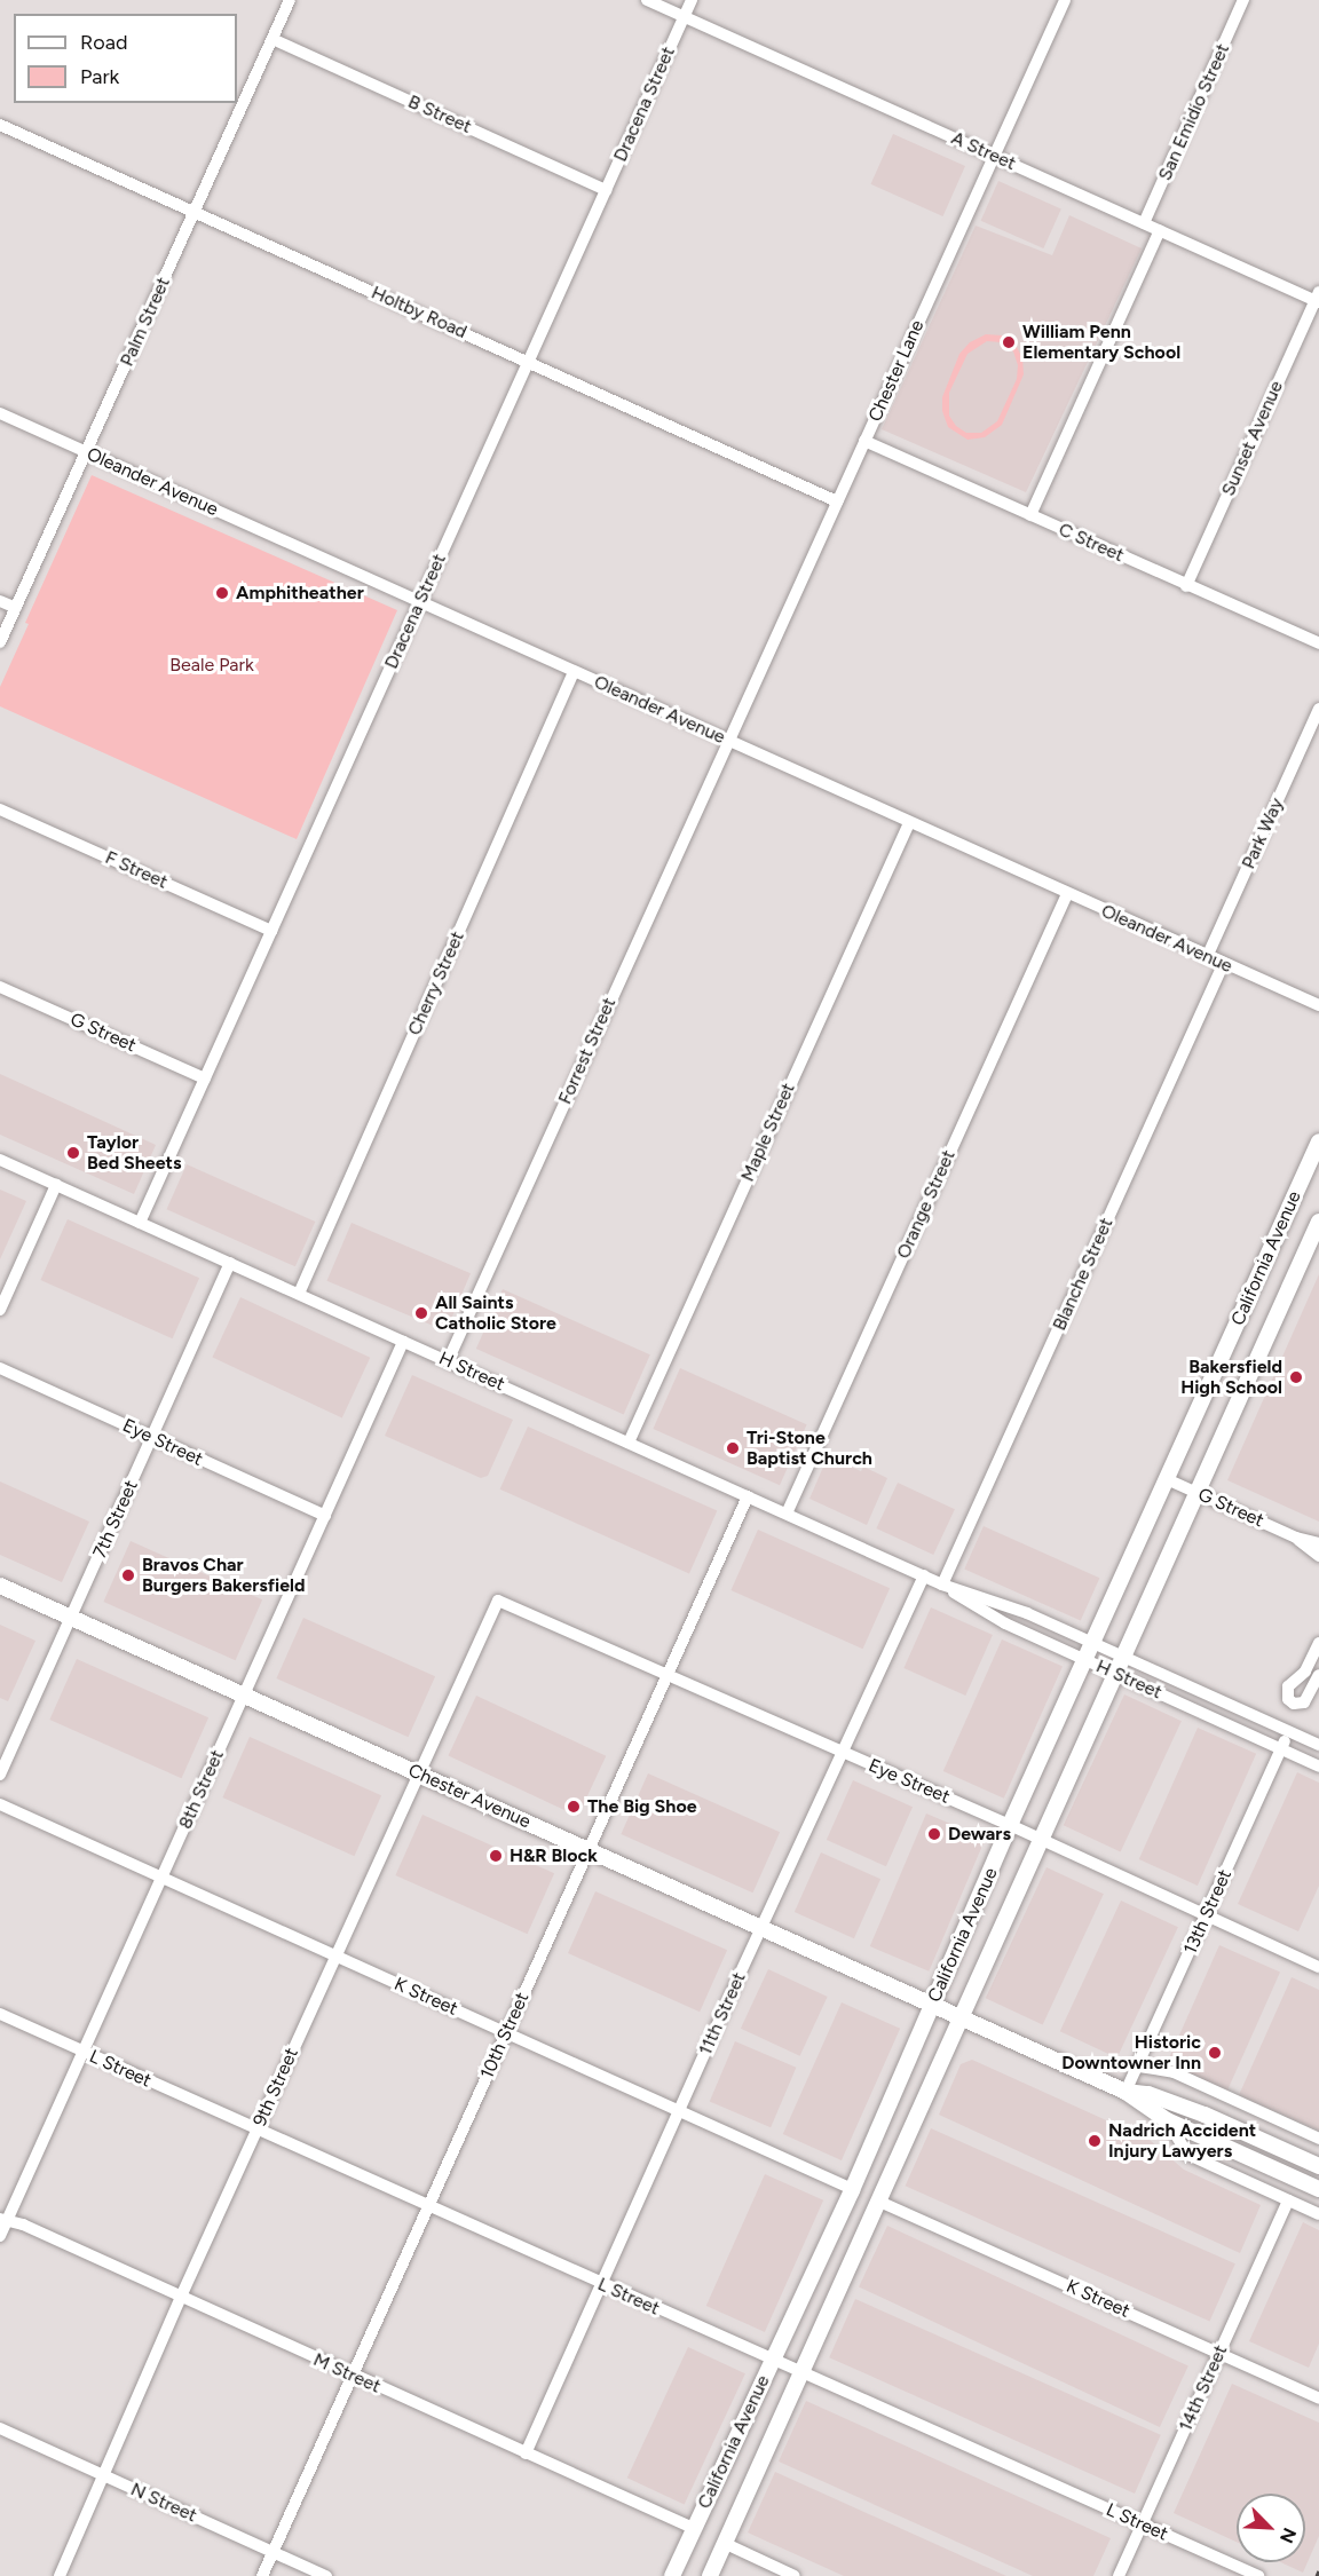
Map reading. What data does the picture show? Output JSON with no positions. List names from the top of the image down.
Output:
{
  "streets": {
    "main road": ["California Avenue", "Chester Avenue"],
    "street": [
      "Dracena Street",
      "San Emidio Street",
      "B Street",
      "A Street",
      "Holtby Road",
      "Palm Street",
      "Chester Lane",
      "Sunset Avenue",
      "Oleander Avenue",
      "C Street",
      "Park Way",
      "F Street",
      "Cherry Street",
      "G Street",
      "Forrest Street",
      "Maple Street",
      "Orange Street",
      "Blanche Street",
      "H Street",
      "Eye Street",
      "7th Street",
      "8th Street",
      "13th Street",
      "K Street",
      "11th Street",
      "10th Street",
      "L Street",
      "9th Street",
      "M Street",
      "14th Street",
      "N Street"
    ]
  },
  "crossings": [
    ["Dracena Street", "B Street"],
    ["Dracena Street", "A Street"],
    ["Dracena Street", "Holtby Road"],
    ["Dracena Street", "Oleander Avenue"],
    ["Dracena Street", "F Street"],
    ["Dracena Street", "G Street"],
    ["Dracena Street", "H Street"],
    ["San Emidio Street", "A Street"],
    ["B Street", "Palm Street"],
    ["A Street", "Chester Lane"],
    ["A Street", "Sunset Avenue"],
    ["Holtby Road", "Palm Street"],
    ["Holtby Road", "Chester Lane"],
    ["Palm Street", "Oleander Avenue"],
    ["Chester Lane", "Oleander Avenue"],
    ["Chester Lane", "C Street"],
    ["Chester Lane", "Forrest Street"],
    ["Sunset Avenue", "C Street"],
    ["Oleander Avenue", "Park Way"],
    ["Oleander Avenue", "Cherry Street"],
    ["Oleander Avenue", "Forrest Street"],
    ["Oleander Avenue", "Maple Street"],
    ["Oleander Avenue", "Orange Street"],
    ["Oleander Avenue", "Blanche Street"],
    ["Cherry Street", "H Street"],
    ["G Street", "California Avenue"],
    ["Forrest Street", "H Street"],
    ["Maple Street", "H Street"],
    ["Orange Street", "H Street"],
    ["California Avenue", "H Street"],
    ["California Avenue", "Eye Street"],
    ["California Avenue", "Chester Avenue"],
    ["California Avenue", "K Street"],
    ["California Avenue", "L Street"],
    ["California Avenue", "M Street"],
    ["Blanche Street", "H Street"],
    ["H Street", "7th Street"],
    ["H Street", "8th Street"],
    ["H Street", "13th Street"],
    ["H Street", "11th Street"],
    ["H Street", "10th Street"],
    ["Eye Street", "7th Street"],
    ["Eye Street", "8th Street"],
    ["Eye Street", "13th Street"],
    ["Eye Street", "11th Street"],
    ["Eye Street", "10th Street"],
    ["Eye Street", "9th Street"],
    ["7th Street", "Chester Avenue"],
    ["8th Street", "Chester Avenue"],
    ["8th Street", "K Street"],
    ["8th Street", "L Street"],
    ["8th Street", "M Street"],
    ["Chester Avenue", "13th Street"],
    ["Chester Avenue", "11th Street"],
    ["Chester Avenue", "10th Street"],
    ["Chester Avenue", "9th Street"],
    ["K Street", "11th Street"],
    ["K Street", "10th Street"],
    ["K Street", "9th Street"],
    ["K Street", "14th Street"],
    ["11th Street", "L Street"],
    ["11th Street", "M Street"],
    ["10th Street", "L Street"],
    ["10th Street", "M Street"],
    ["10th Street", "N Street"],
    ["L Street", "9th Street"],
    ["L Street", "14th Street"],
    ["9th Street", "M Street"],
    ["9th Street", "N Street"]
  ],
  "parks": ["Beale Park"],
  "places": [
    "William Penn Elementary School",
    "Amphitheather",
    "Taylor Bed Sheets",
    "All Saints Catholic Store",
    "Bakersfield High School",
    "Tri-Stone Baptist Church",
    "Bravos Char Burgers Bakersfield",
    "The Big Shoe",
    "Dewars",
    "H&R Block",
    "Historic Downtowner Inn",
    "Nadrich Accident Injury Lawyers"
  ],
  "legend": ["Road", "Park"],
  "north": "bottom right"
}
